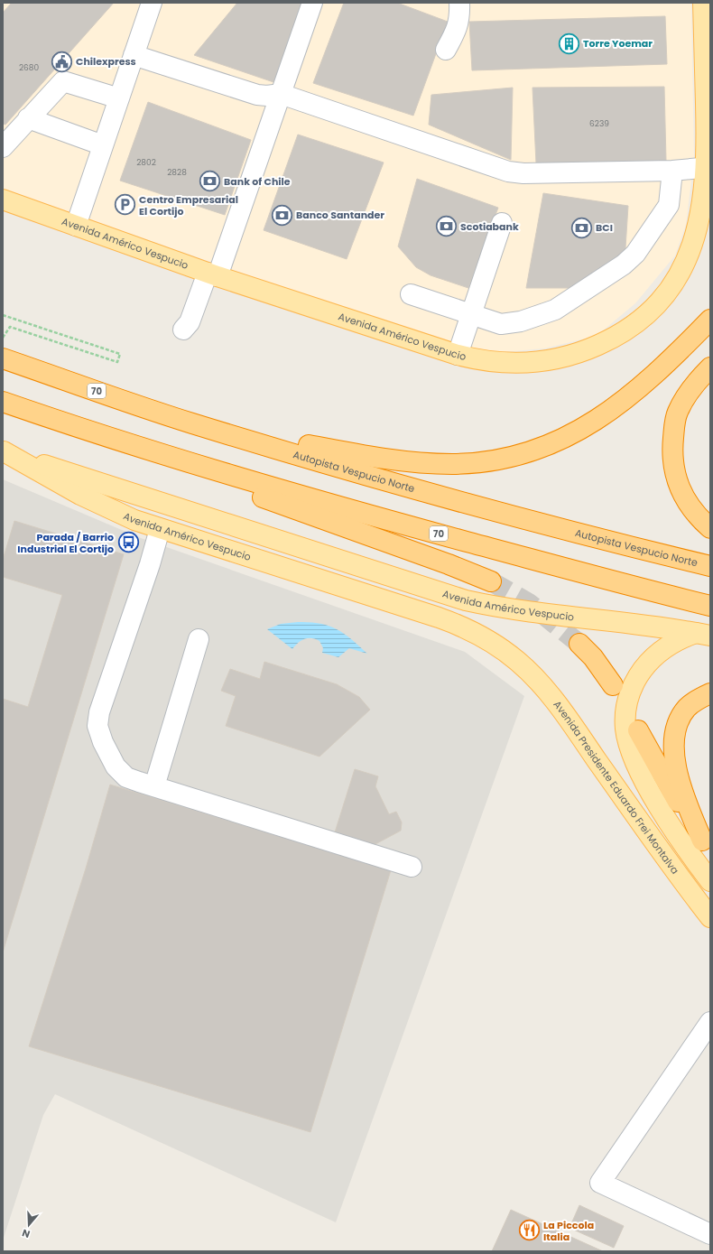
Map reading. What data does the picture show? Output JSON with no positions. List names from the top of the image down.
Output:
{
  "streets": {
    "highway": ["70", "Autopista Vespucio Norte"],
    "main road": ["Avenida Américo Vespucio", "Avenida Presidente Eduardo Frei Montalva"]
  },
  "crossings": [
    ["Avenida Américo Vespucio", "Avenida Presidente Eduardo Frei Montalva"]
  ],
  "places": {
    "building": ["Torre Yoemar"],
    "public building": ["Chilexpress"],
    "bank": [
      "Bank of Chile",
      "Banco Santander",
      "Scotiabank",
      "BCI"
    ],
    "parking": ["Centro Empresarial El Cortijo"],
    "bus stop": ["Parada / Barrio Industrial El Cortijo"],
    "restaurant": ["La Piccola Italia"]
  },
  "house_numbers": [
    "2680",
    "6239",
    "2802",
    "2828"
  ],
  "north": "bottom"
}
